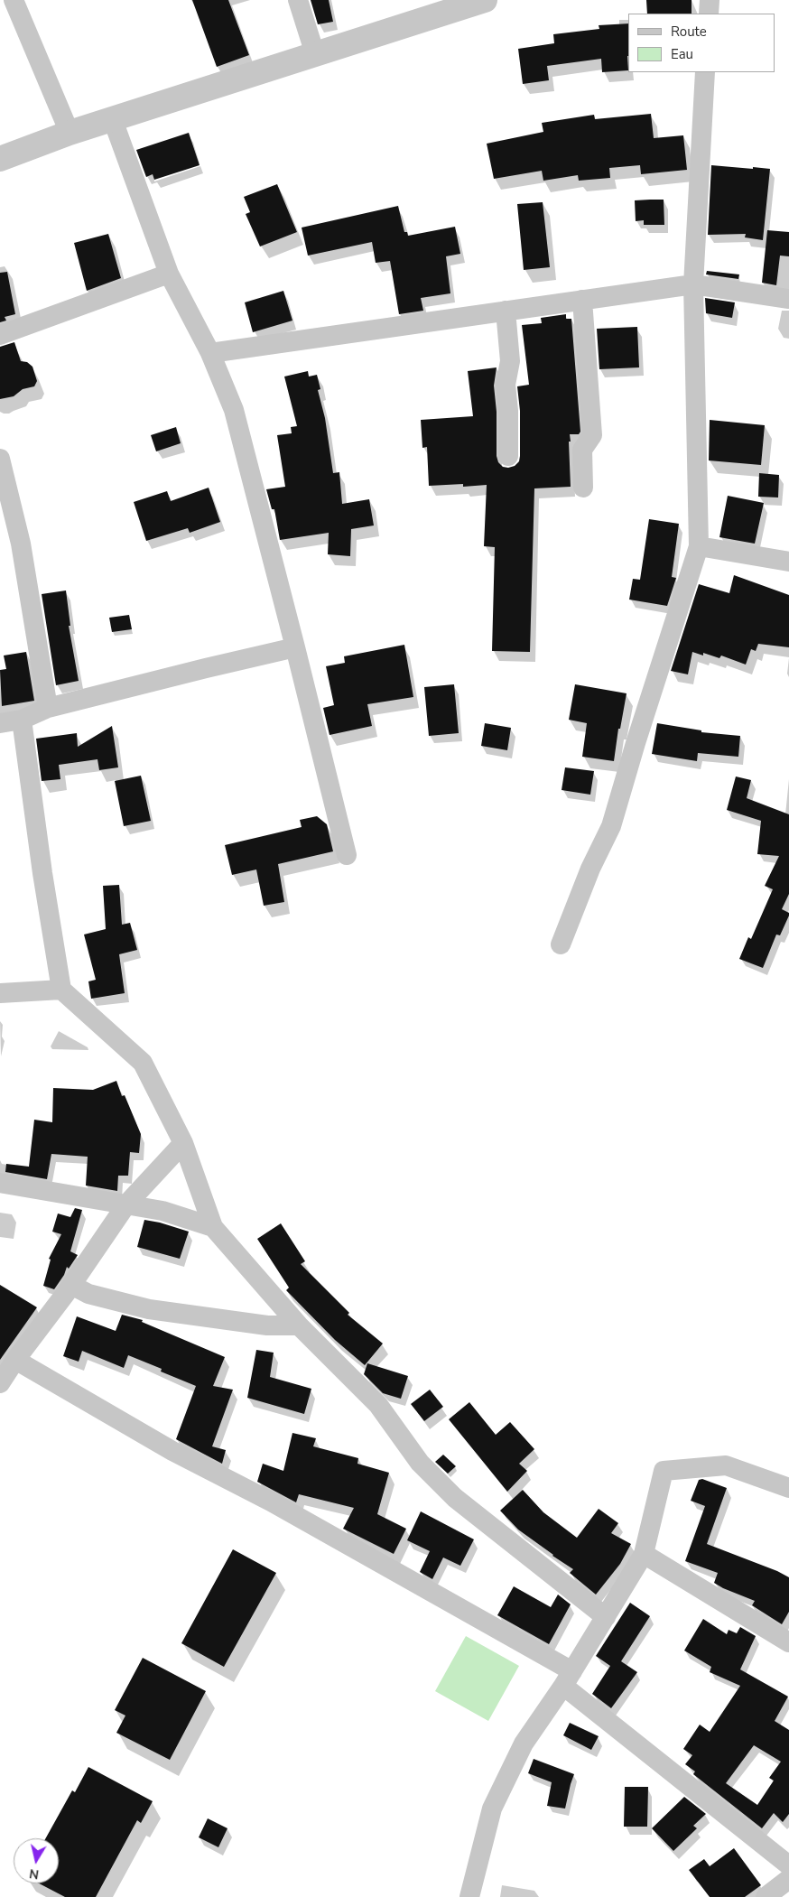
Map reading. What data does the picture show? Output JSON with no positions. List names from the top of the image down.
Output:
{
  "legend": ["Route", "Eau"],
  "north": "bottom"
}
